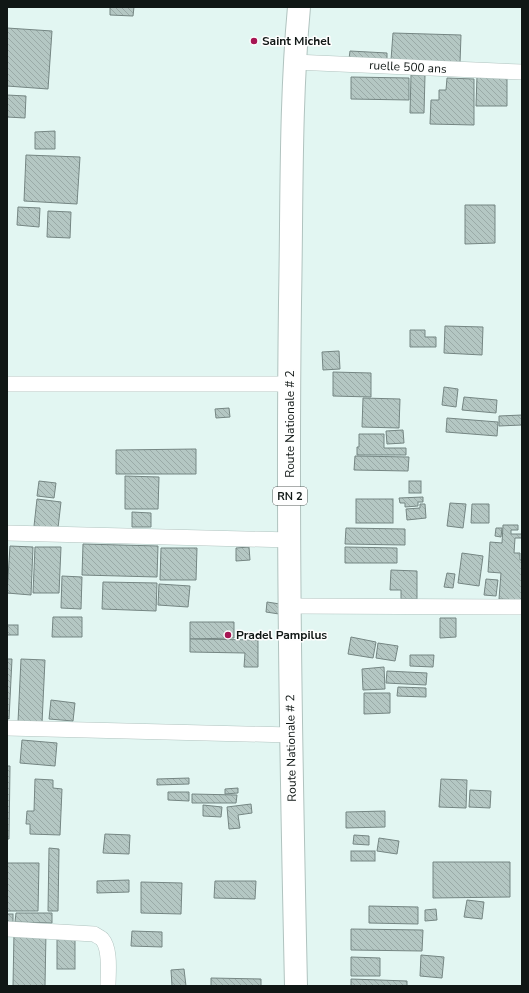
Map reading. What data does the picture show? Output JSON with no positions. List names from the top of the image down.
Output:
{
  "streets": {
    "main road": ["Route Nationale # 2", "RN 2"],
    "street": ["ruelle 500 ans"]
  },
  "crossings": [
    ["ruelle 500 ans", "Route Nationale # 2"]
  ],
  "places": ["Saint Michel", "Pradel Pampilus"]
}
